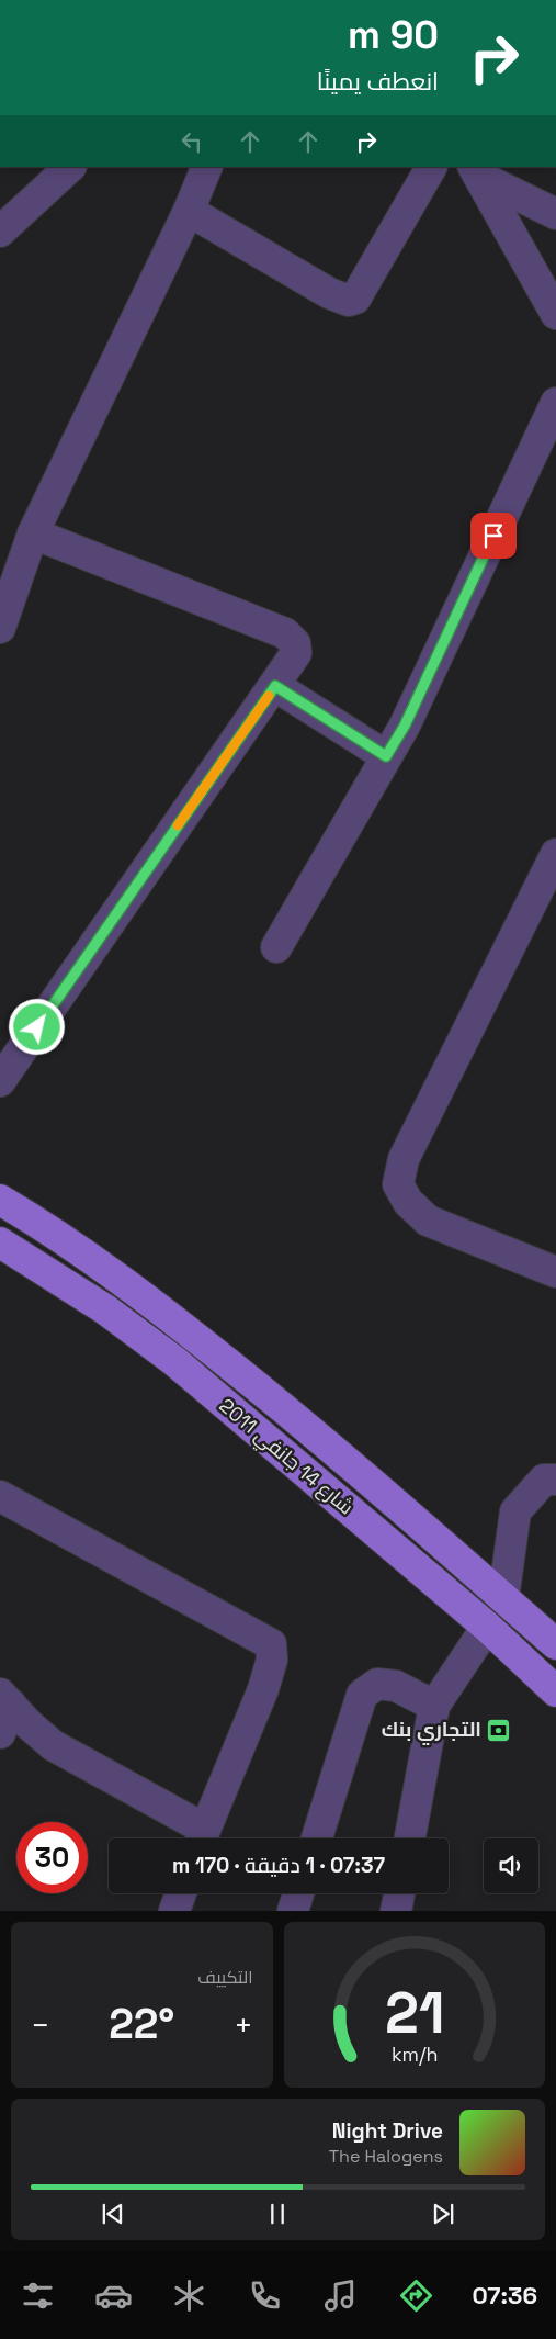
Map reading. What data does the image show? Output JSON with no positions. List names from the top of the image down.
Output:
{
  "streets": {
    "main road": ["شارع 14 جانفي 2011"]
  },
  "places": {
    "bank": ["التجاري بنك"]
  },
  "page": {
    "turn": ["90 m", "انعطف يمينًا"],
    "limit": "30",
    "trip": "07:37 · 1 دقيقة · 170 m",
    "tile": "التكييف",
    "heat": ["−", "22°", "+"],
    "song": ["Night Drive", "The Halogens"],
    "tabs": "07:36",
    "gauge": ["21", "km/h"]
  }
}
